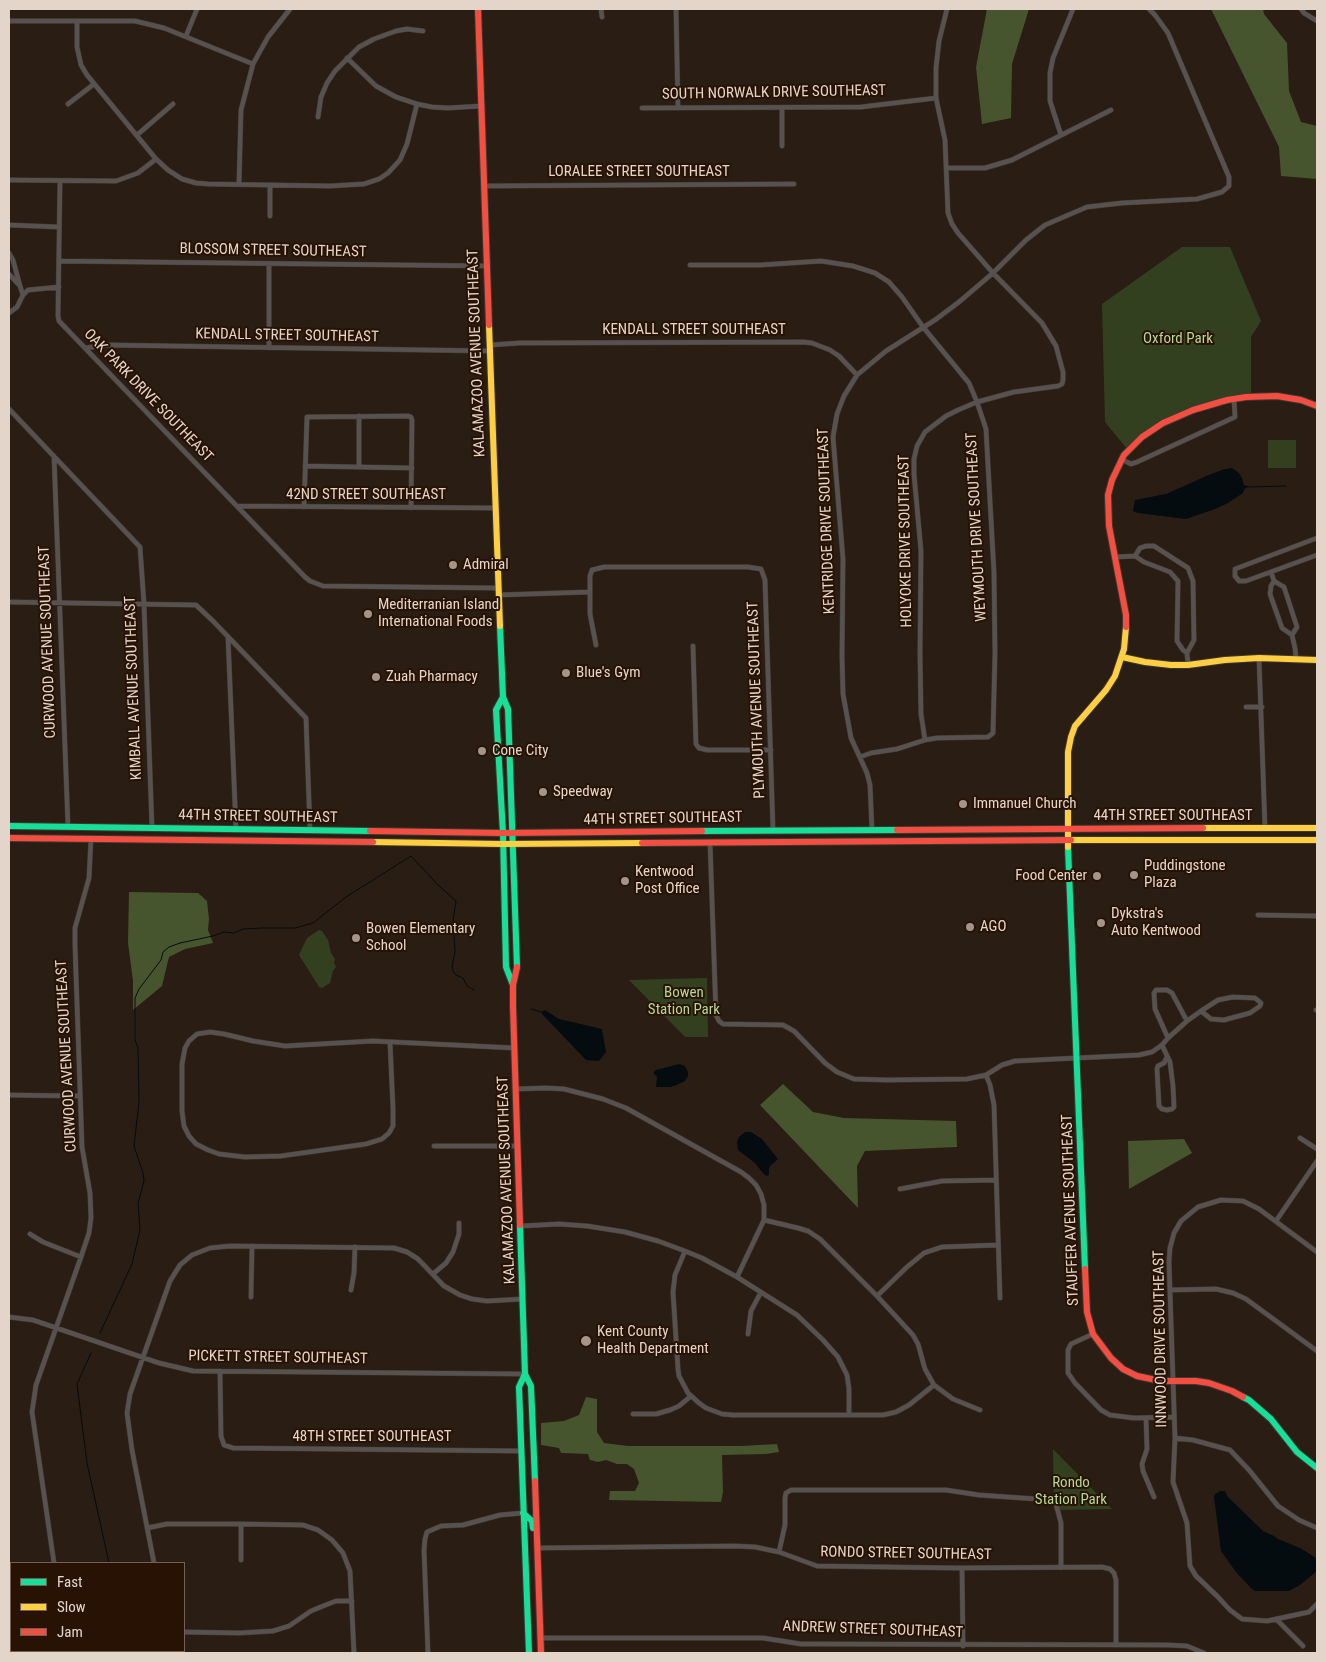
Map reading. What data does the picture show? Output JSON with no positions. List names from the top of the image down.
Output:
{
  "streets": {
    "main road": ["KALAMAZOO AVENUE SOUTHEAST", "44TH STREET SOUTHEAST", "STAUFFER AVENUE SOUTHEAST"],
    "street": [
      "SOUTH NORWALK DRIVE SOUTHEAST",
      "LORALEE STREET SOUTHEAST",
      "BLOSSOM STREET SOUTHEAST",
      "KENDALL STREET SOUTHEAST",
      "OAK PARK DRIVE SOUTHEAST",
      "42ND STREET SOUTHEAST",
      "KENTRIDGE DRIVE SOUTHEAST",
      "WEYMOUTH DRIVE SOUTHEAST",
      "HOLYOKE DRIVE SOUTHEAST",
      "CURWOOD AVENUE SOUTHEAST",
      "KIMBALL AVENUE SOUTHEAST",
      "PLYMOUTH AVENUE SOUTHEAST",
      "INNWOOD DRIVE SOUTHEAST",
      "PICKETT STREET SOUTHEAST",
      "48TH STREET SOUTHEAST",
      "RONDO STREET SOUTHEAST",
      "ANDREW STREET SOUTHEAST"
    ]
  },
  "crossings": [
    ["LORALEE STREET SOUTHEAST", "KALAMAZOO AVENUE SOUTHEAST"],
    ["BLOSSOM STREET SOUTHEAST", "KALAMAZOO AVENUE SOUTHEAST"],
    ["BLOSSOM STREET SOUTHEAST", "OAK PARK DRIVE SOUTHEAST"],
    ["KENDALL STREET SOUTHEAST", "KALAMAZOO AVENUE SOUTHEAST"],
    ["KENDALL STREET SOUTHEAST", "OAK PARK DRIVE SOUTHEAST"],
    ["KENDALL STREET SOUTHEAST", "KENTRIDGE DRIVE SOUTHEAST"],
    ["KALAMAZOO AVENUE SOUTHEAST", "OAK PARK DRIVE SOUTHEAST"],
    ["KALAMAZOO AVENUE SOUTHEAST", "42ND STREET SOUTHEAST"],
    ["KALAMAZOO AVENUE SOUTHEAST", "44TH STREET SOUTHEAST"],
    ["KALAMAZOO AVENUE SOUTHEAST", "PICKETT STREET SOUTHEAST"],
    ["KALAMAZOO AVENUE SOUTHEAST", "48TH STREET SOUTHEAST"],
    ["KALAMAZOO AVENUE SOUTHEAST", "RONDO STREET SOUTHEAST"],
    ["KALAMAZOO AVENUE SOUTHEAST", "ANDREW STREET SOUTHEAST"],
    ["OAK PARK DRIVE SOUTHEAST", "42ND STREET SOUTHEAST"],
    ["KENTRIDGE DRIVE SOUTHEAST", "WEYMOUTH DRIVE SOUTHEAST"],
    ["KENTRIDGE DRIVE SOUTHEAST", "HOLYOKE DRIVE SOUTHEAST"],
    ["KENTRIDGE DRIVE SOUTHEAST", "44TH STREET SOUTHEAST"],
    ["WEYMOUTH DRIVE SOUTHEAST", "HOLYOKE DRIVE SOUTHEAST"],
    ["CURWOOD AVENUE SOUTHEAST", "KIMBALL AVENUE SOUTHEAST"],
    ["CURWOOD AVENUE SOUTHEAST", "44TH STREET SOUTHEAST"],
    ["CURWOOD AVENUE SOUTHEAST", "PICKETT STREET SOUTHEAST"],
    ["KIMBALL AVENUE SOUTHEAST", "44TH STREET SOUTHEAST"],
    ["PLYMOUTH AVENUE SOUTHEAST", "44TH STREET SOUTHEAST"],
    ["44TH STREET SOUTHEAST", "STAUFFER AVENUE SOUTHEAST"],
    ["STAUFFER AVENUE SOUTHEAST", "INNWOOD DRIVE SOUTHEAST"],
    ["PICKETT STREET SOUTHEAST", "48TH STREET SOUTHEAST"],
    ["RONDO STREET SOUTHEAST", "ANDREW STREET SOUTHEAST"]
  ],
  "parks": ["Oxford Park", "Bowen Station Park", "Rondo Station Park"],
  "places": [
    "Admiral",
    "Mediterranian Island International Foods",
    "Blue's Gym",
    "Zuah Pharmacy",
    "Cone City",
    "Speedway",
    "Immanuel Church",
    "Puddingstone Plaza",
    "Food Center",
    "Kentwood Post Office",
    "Dykstra's Auto Kentwood",
    "AGO",
    "Bowen Elementary School",
    "Kent County Health Department"
  ],
  "legend": ["Fast", "Slow", "Jam"]
}
